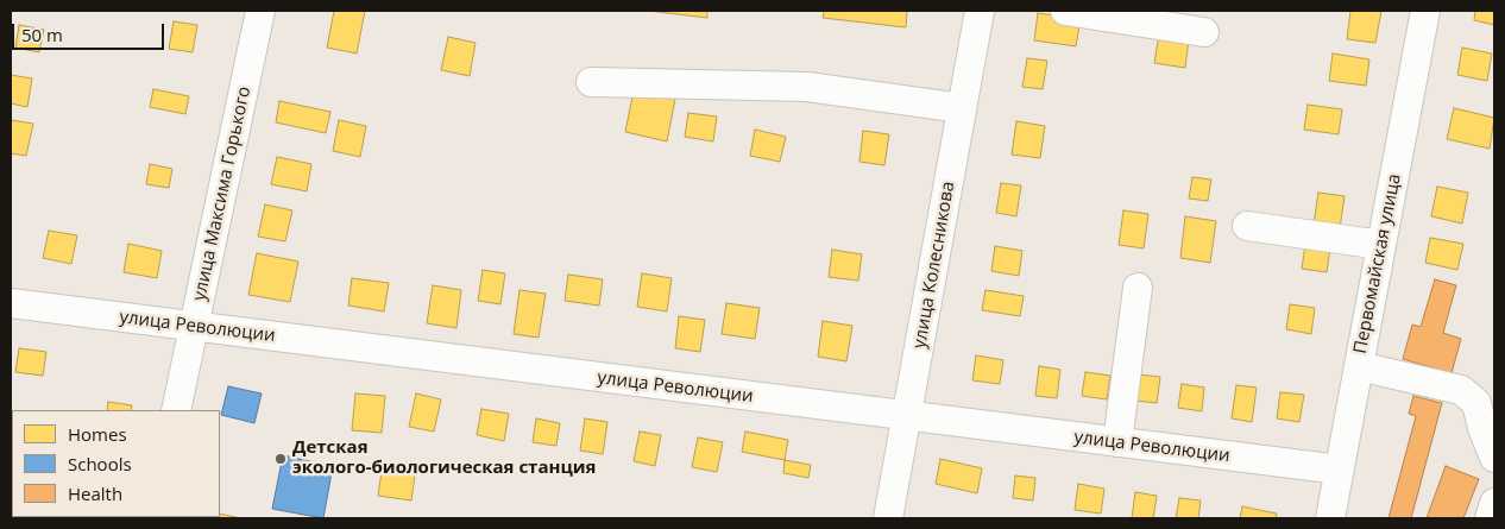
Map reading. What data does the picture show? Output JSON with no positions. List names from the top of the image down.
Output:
{
  "streets": {
    "street": [
      "улица Максима Горького",
      "Первомайская улица",
      "улица Колесникова",
      "улица Революции"
    ]
  },
  "crossings": [
    ["улица Максима Горького", "улица Революции"],
    ["Первомайская улица", "улица Революции"],
    ["улица Колесникова", "улица Революции"]
  ],
  "places": ["Детская эколого-биологическая станция"],
  "legend": ["Homes", "Schools", "Health"],
  "scale_bar": "50 m"
}
